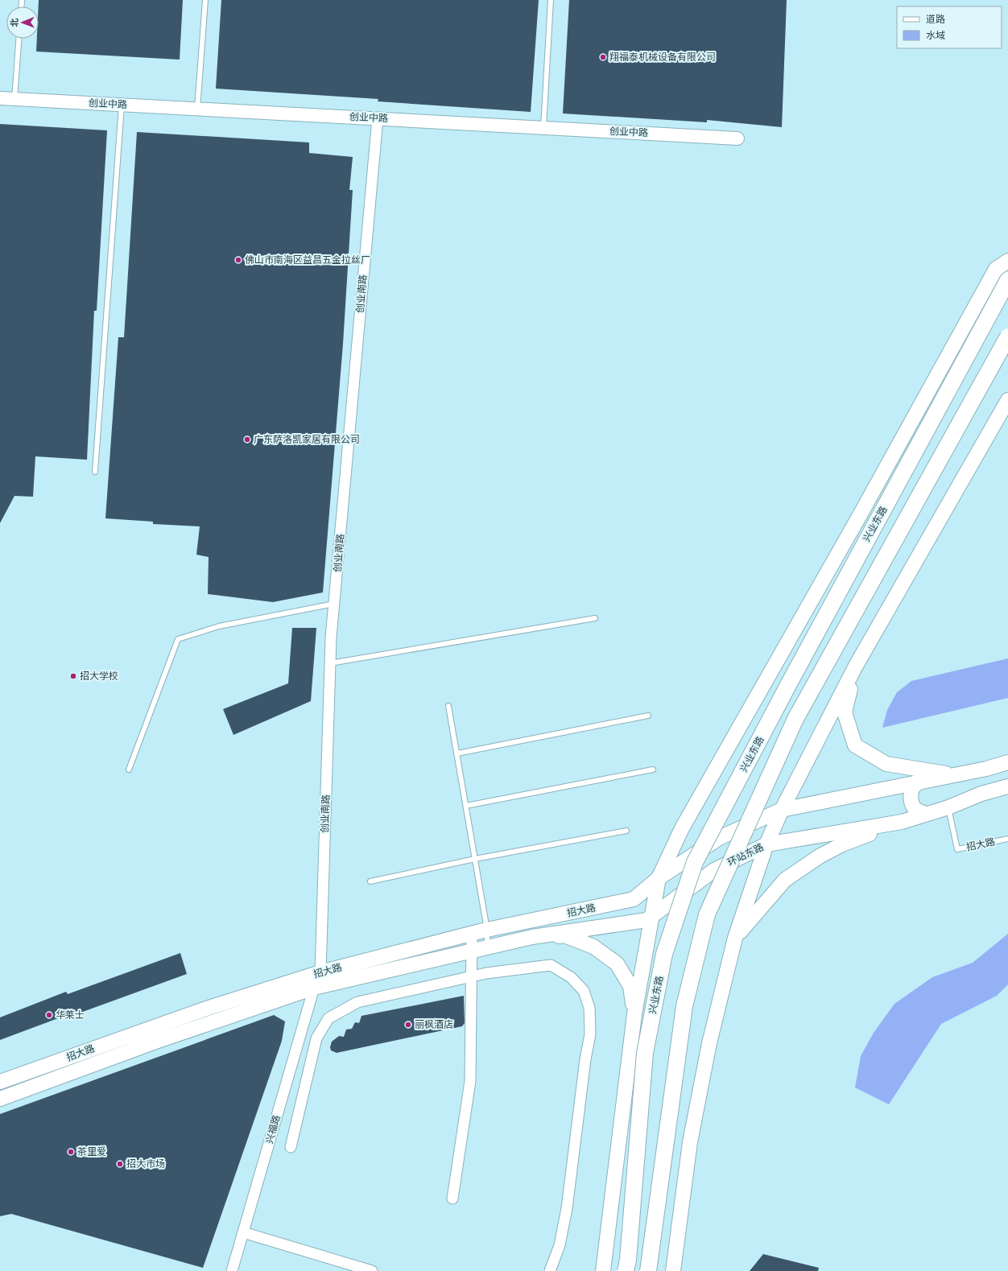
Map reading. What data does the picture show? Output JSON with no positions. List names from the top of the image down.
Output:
{
  "streets": {
    "main road": ["兴业东路", "招大路", "环站东路"],
    "street": ["创业中路", "创业南路", "兴福路"]
  },
  "crossings": [
    ["创业中路", "创业南路"],
    ["创业南路", "招大路"],
    ["创业南路", "兴福路"],
    ["招大路", "环站东路"],
    ["招大路", "兴福路"]
  ],
  "places": [
    "翔福泰机械设备有限公司",
    "佛山市南海区益昌五金拉丝厂",
    "广东萨洛凯家居有限公司",
    "招大学校",
    "华莱士",
    "丽枫酒店",
    "茶里爱",
    "招大市场"
  ],
  "legend": ["道路", "水域"],
  "north": "left"
}
